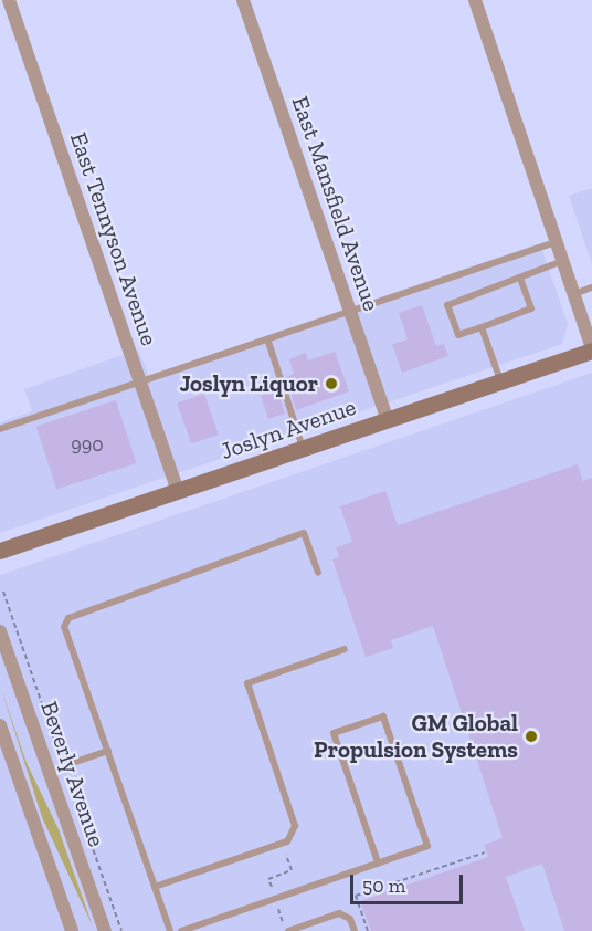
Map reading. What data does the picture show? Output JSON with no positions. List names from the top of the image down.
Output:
{
  "streets": {
    "main road": ["Joslyn Avenue"],
    "street": ["East Mansfield Avenue", "East Tennyson Avenue", "Beverly Avenue"]
  },
  "crossings": [
    ["East Mansfield Avenue", "Joslyn Avenue"],
    ["East Tennyson Avenue", "Joslyn Avenue"]
  ],
  "places": ["Joslyn Liquor", "GM Global Propulsion Systems"],
  "house_numbers": ["990"],
  "scale_bar": "50 m"
}
